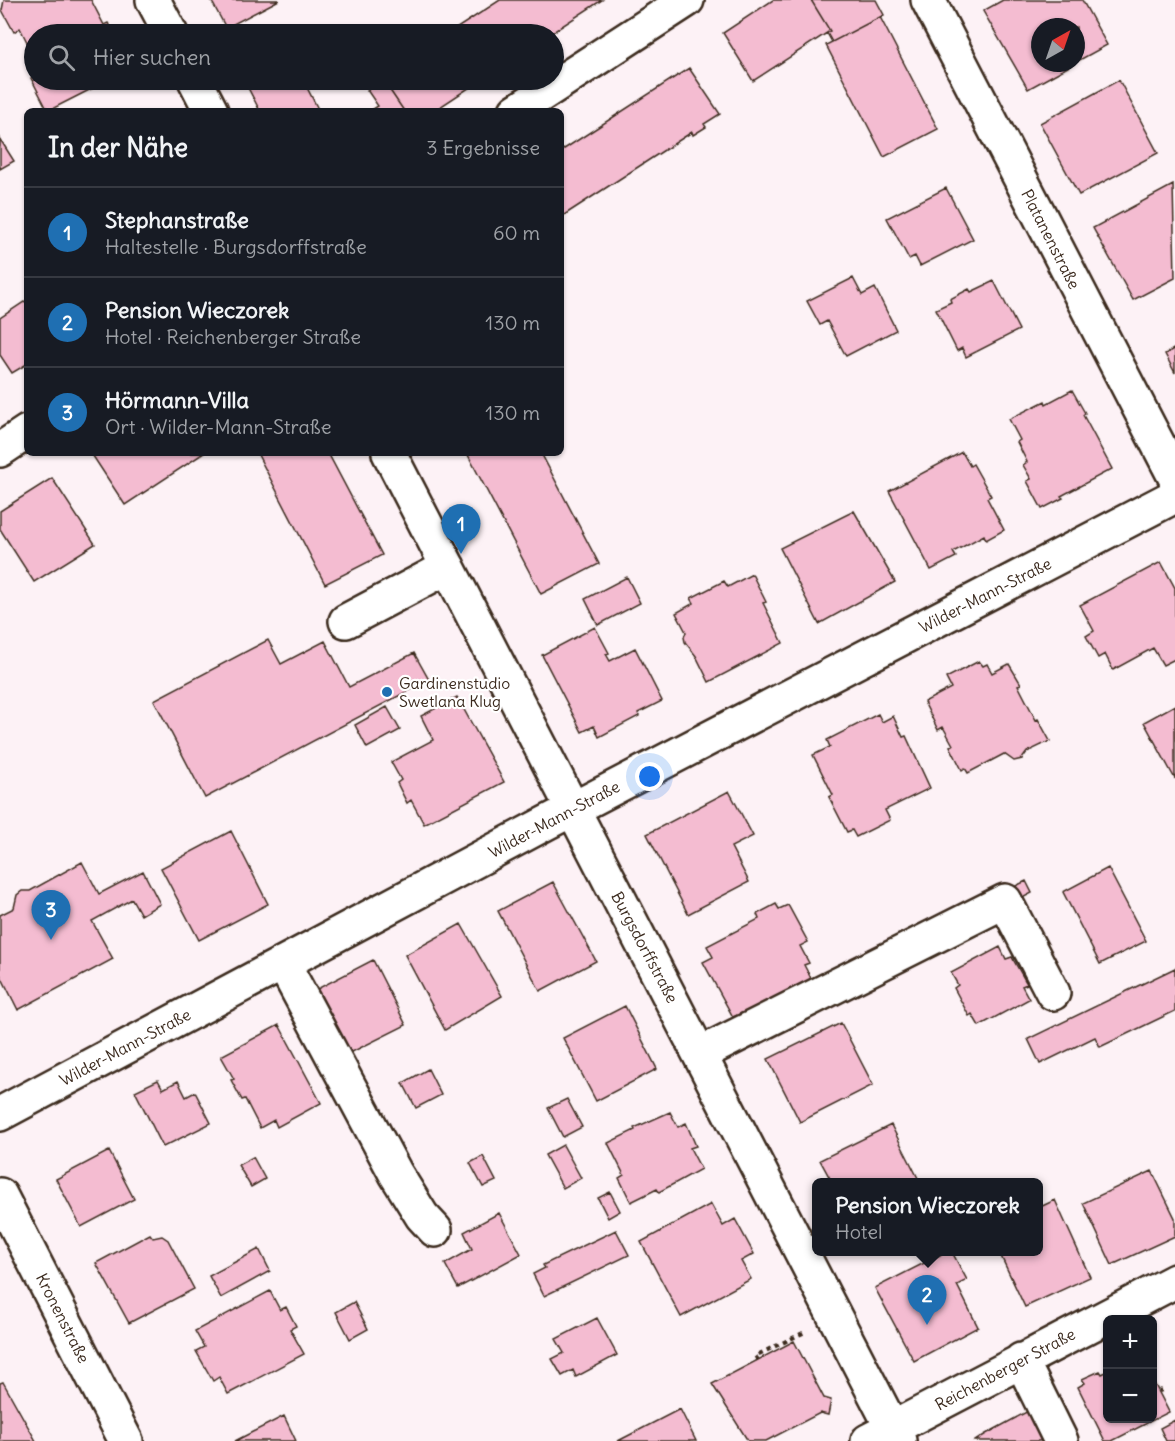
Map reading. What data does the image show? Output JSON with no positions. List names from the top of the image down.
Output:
{
  "streets": {
    "street": [
      "Platanenstraße",
      "Wilder-Mann-Straße",
      "Burgsdorffstraße",
      "Kronenstraße",
      "Reichenberger Straße"
    ]
  },
  "crossings": [
    ["Wilder-Mann-Straße", "Burgsdorffstraße"],
    ["Burgsdorffstraße", "Reichenberger Straße"]
  ],
  "places": ["Gardinenstudio Swetlana Klug"],
  "north": "top right",
  "page": {
    "search": "Hier suchen",
    "heading": ["In der Nähe", "3 Ergebnisse"],
    "list": [
      {
        "mark": "1",
        "name": "Stephanstraße",
        "note": "Haltestelle · Burgsdorffstraße",
        "value": "60 m"
      },
      {
        "mark": "2",
        "name": "Pension Wieczorek",
        "note": "Hotel · Reichenberger Straße",
        "value": "130 m"
      },
      {
        "mark": "3",
        "name": "Hörmann-Villa",
        "note": "Ort · Wilder-Mann-Straße",
        "value": "130 m"
      }
    ],
    "pins": ["1", "3", "2"],
    "popup": ["Pension Wieczorek", "Hotel"],
    "map_buttons": ["+", "−"]
  }
}
